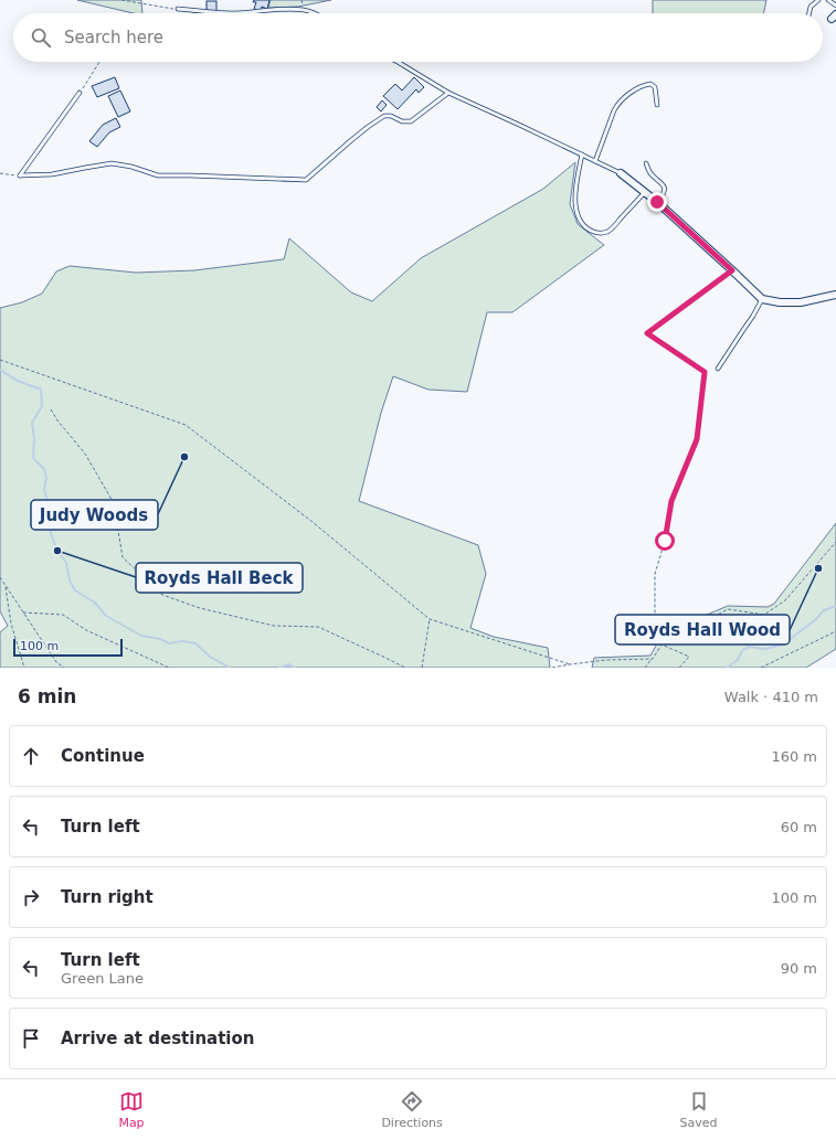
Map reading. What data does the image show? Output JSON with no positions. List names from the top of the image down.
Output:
{
  "places": ["Judy Woods", "Royds Hall Beck", "Royds Hall Wood"],
  "scale_bar": "100 m",
  "page": {
    "search": "Search here",
    "scale": "100 m",
    "heading": ["6 min", "Walk · 410 m"],
    "list": [
      ["Continue", "160 m"],
      ["Turn left", "60 m"],
      ["Turn right", "100 m"],
      ["Turn left", "Green Lane", "90 m"],
      "Arrive at destination"
    ],
    "nav": ["Map", "Directions", "Saved"]
  }
}
